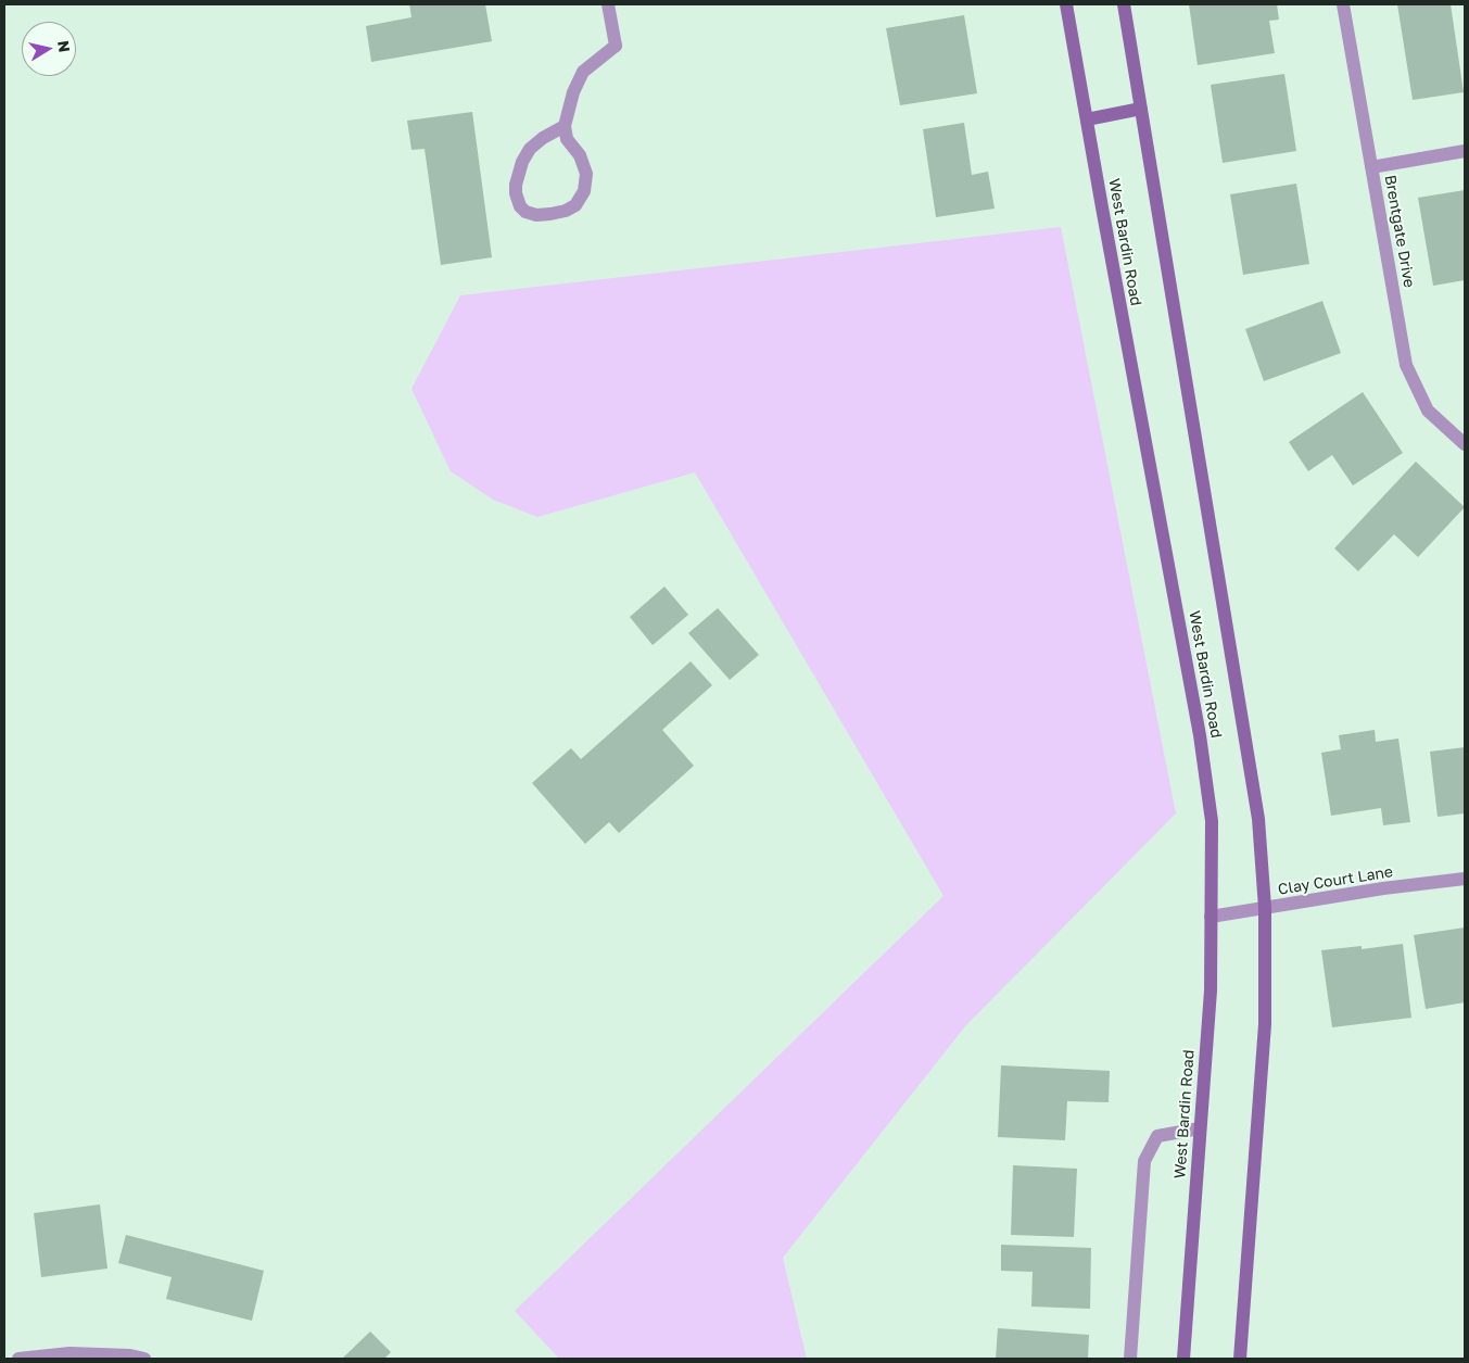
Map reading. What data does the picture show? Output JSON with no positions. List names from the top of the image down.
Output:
{
  "streets": {
    "main road": ["West Bardin Road"],
    "street": ["Brentgate Drive", "Clay Court Lane"]
  },
  "crossings": [
    ["West Bardin Road", "Clay Court Lane"]
  ],
  "north": "right"
}
